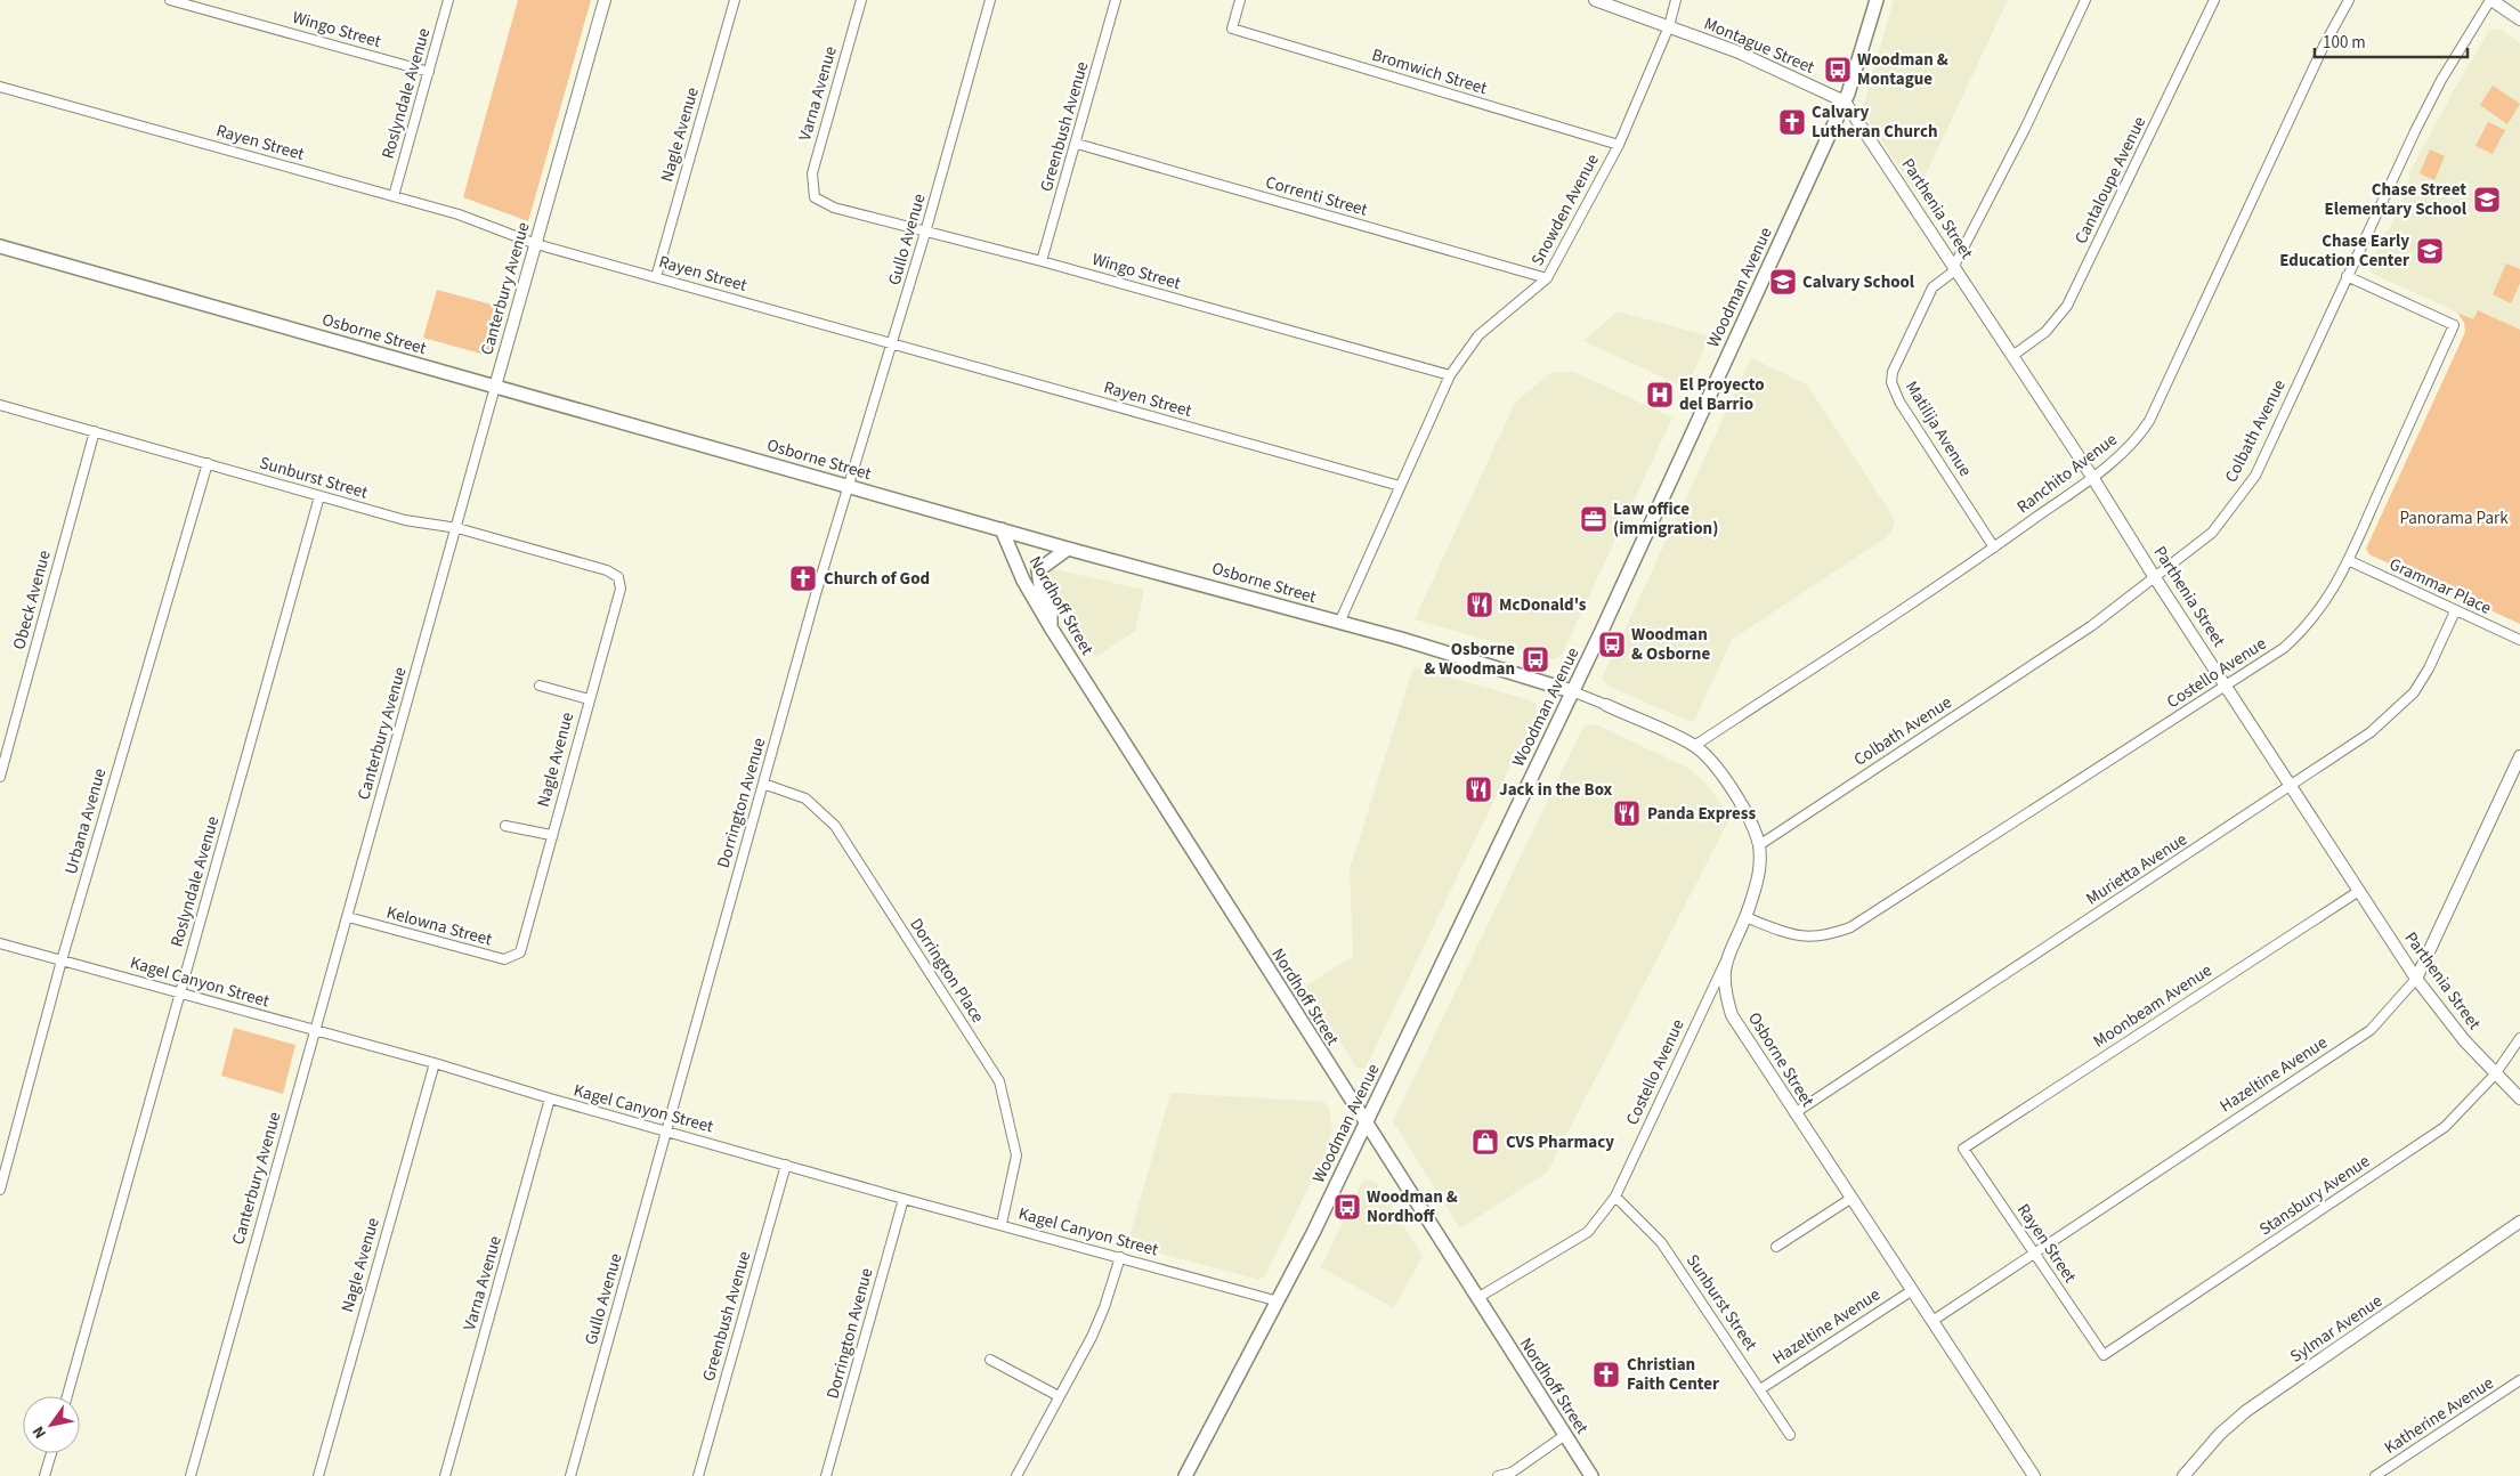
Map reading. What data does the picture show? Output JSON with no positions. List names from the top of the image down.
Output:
{
  "streets": {
    "main road": ["Woodman Avenue", "Osborne Street", "Nordhoff Street"],
    "street": [
      "Wingo Street",
      "Montague Street",
      "Bromwich Street",
      "Roslyndale Avenue",
      "Varna Avenue",
      "Greenbush Avenue",
      "Nagle Avenue",
      "Rayen Street",
      "Cantaloupe Avenue",
      "Correnti Street",
      "Parthenia Street",
      "Snowden Avenue",
      "Gullo Avenue",
      "Canterbury Avenue",
      "Matilija Avenue",
      "Colbath Avenue",
      "Ranchito Avenue",
      "Sunburst Street",
      "Grammar Place",
      "Obeck Avenue",
      "Costello Avenue",
      "Dorrington Avenue",
      "Urbana Avenue",
      "Murietta Avenue",
      "Kelowna Street",
      "Dorrington Place",
      "Kagel Canyon Street",
      "Moonbeam Avenue",
      "Hazeltine Avenue",
      "Stansbury Avenue",
      "Sylmar Avenue",
      "Katherine Avenue"
    ]
  },
  "crossings": [
    ["Wingo Street", "Roslyndale Avenue"],
    ["Wingo Street", "Varna Avenue"],
    ["Wingo Street", "Greenbush Avenue"],
    ["Wingo Street", "Snowden Avenue"],
    ["Wingo Street", "Gullo Avenue"],
    ["Montague Street", "Parthenia Street"],
    ["Montague Street", "Snowden Avenue"],
    ["Montague Street", "Woodman Avenue"],
    ["Bromwich Street", "Snowden Avenue"],
    ["Roslyndale Avenue", "Rayen Street"],
    ["Roslyndale Avenue", "Sunburst Street"],
    ["Roslyndale Avenue", "Kagel Canyon Street"],
    ["Varna Avenue", "Kagel Canyon Street"],
    ["Greenbush Avenue", "Correnti Street"],
    ["Greenbush Avenue", "Kagel Canyon Street"],
    ["Nagle Avenue", "Rayen Street"],
    ["Nagle Avenue", "Sunburst Street"],
    ["Nagle Avenue", "Kelowna Street"],
    ["Nagle Avenue", "Kagel Canyon Street"],
    ["Rayen Street", "Snowden Avenue"],
    ["Rayen Street", "Gullo Avenue"],
    ["Rayen Street", "Canterbury Avenue"],
    ["Rayen Street", "Moonbeam Avenue"],
    ["Rayen Street", "Hazeltine Avenue"],
    ["Rayen Street", "Stansbury Avenue"],
    ["Cantaloupe Avenue", "Parthenia Street"],
    ["Correnti Street", "Snowden Avenue"],
    ["Parthenia Street", "Woodman Avenue"],
    ["Parthenia Street", "Matilija Avenue"],
    ["Parthenia Street", "Colbath Avenue"],
    ["Parthenia Street", "Ranchito Avenue"],
    ["Parthenia Street", "Costello Avenue"],
    ["Parthenia Street", "Murietta Avenue"],
    ["Parthenia Street", "Moonbeam Avenue"],
    ["Parthenia Street", "Hazeltine Avenue"],
    ["Parthenia Street", "Stansbury Avenue"],
    ["Snowden Avenue", "Osborne Street"],
    ["Gullo Avenue", "Osborne Street"],
    ["Gullo Avenue", "Dorrington Avenue"],
    ["Gullo Avenue", "Kagel Canyon Street"],
    ["Woodman Avenue", "Osborne Street"],
    ["Woodman Avenue", "Nordhoff Street"],
    ["Woodman Avenue", "Kagel Canyon Street"],
    ["Canterbury Avenue", "Osborne Street"],
    ["Canterbury Avenue", "Sunburst Street"],
    ["Canterbury Avenue", "Kelowna Street"],
    ["Canterbury Avenue", "Kagel Canyon Street"],
    ["Osborne Street", "Colbath Avenue"],
    ["Osborne Street", "Ranchito Avenue"],
    ["Osborne Street", "Nordhoff Street"],
    ["Osborne Street", "Costello Avenue"],
    ["Osborne Street", "Dorrington Avenue"],
    ["Osborne Street", "Murietta Avenue"],
    ["Osborne Street", "Hazeltine Avenue"],
    ["Matilija Avenue", "Ranchito Avenue"],
    ["Colbath Avenue", "Costello Avenue"],
    ["Sunburst Street", "Obeck Avenue"],
    ["Sunburst Street", "Costello Avenue"],
    ["Sunburst Street", "Urbana Avenue"],
    ["Sunburst Street", "Hazeltine Avenue"],
    ["Grammar Place", "Costello Avenue"],
    ["Grammar Place", "Murietta Avenue"],
    ["Nordhoff Street", "Costello Avenue"],
    ["Dorrington Avenue", "Dorrington Place"],
    ["Dorrington Avenue", "Kagel Canyon Street"],
    ["Urbana Avenue", "Kagel Canyon Street"],
    ["Dorrington Place", "Kagel Canyon Street"]
  ],
  "parks": ["Panorama Park"],
  "places": {
    "bus stop": [
      "Woodman & Montague",
      "Woodman & Osborne",
      "Osborne & Woodman",
      "Woodman & Nordhoff"
    ],
    "church": ["Calvary Lutheran Church", "Church of God", "Christian Faith Center"],
    "school or university": ["Chase Street Elementary School", "Chase Early Education Center", "Calvary School"],
    "hospital": ["El Proyecto del Barrio"],
    "office": ["Law office (immigration)"],
    "restaurant": ["McDonald's", "Jack in the Box", "Panda Express"],
    "shop": ["CVS Pharmacy"]
  },
  "scale_bar": "100 m",
  "north": "bottom left"
}
